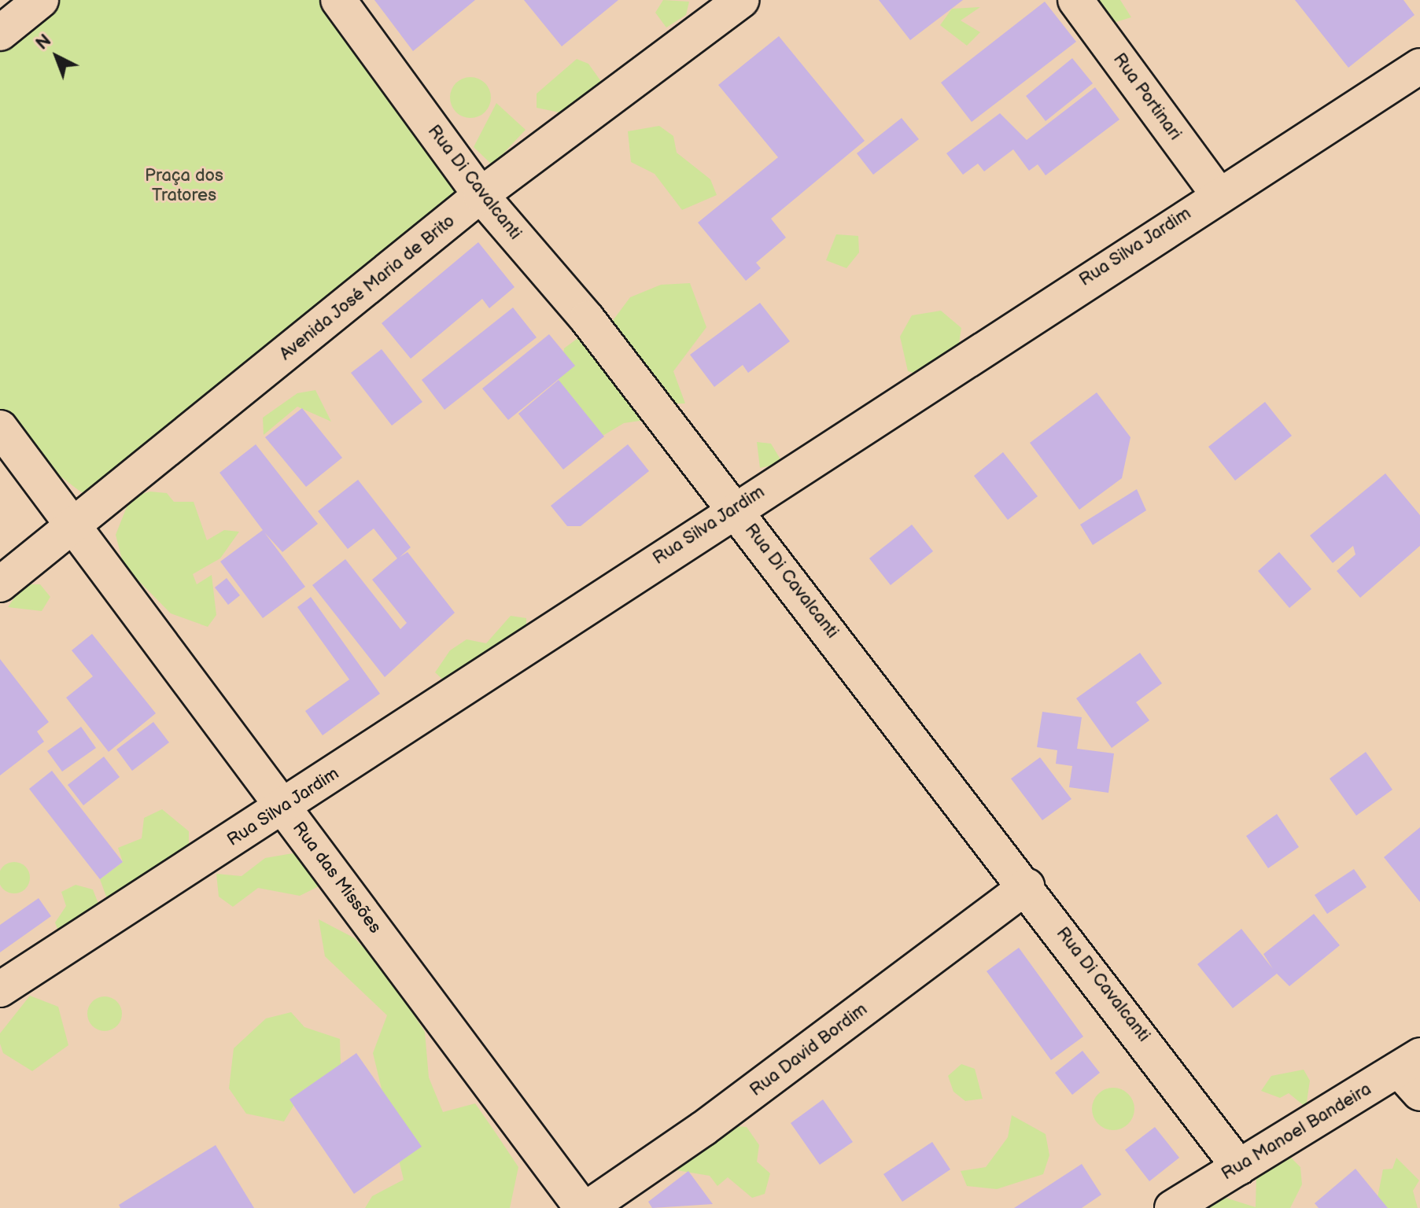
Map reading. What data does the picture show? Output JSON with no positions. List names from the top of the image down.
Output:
{
  "streets": {
    "street": [
      "Rua Portinari",
      "Rua Di Cavalcanti",
      "Rua Silva Jardim",
      "Avenida José Maria de Brito",
      "Rua das Missões",
      "Rua David Bordim",
      "Rua Manoel Bandeira"
    ]
  },
  "crossings": [
    ["Rua Portinari", "Rua Silva Jardim"],
    ["Rua Di Cavalcanti", "Rua Silva Jardim"],
    ["Rua Di Cavalcanti", "Avenida José Maria de Brito"],
    ["Rua Di Cavalcanti", "Rua David Bordim"],
    ["Rua Di Cavalcanti", "Rua Manoel Bandeira"],
    ["Rua Silva Jardim", "Rua das Missões"],
    ["Avenida José Maria de Brito", "Rua das Missões"]
  ],
  "parks": ["Praça dos Tratores"],
  "north": "top left"
}
